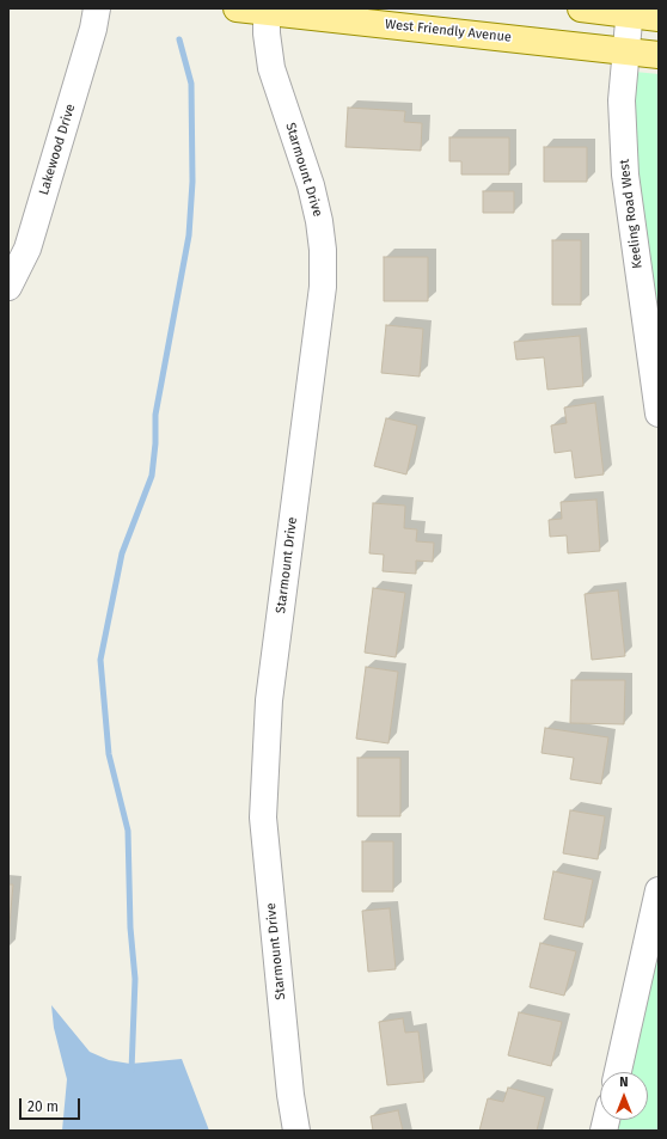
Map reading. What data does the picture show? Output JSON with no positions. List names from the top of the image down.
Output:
{
  "streets": {
    "main road": ["West Friendly Avenue"],
    "street": ["Lakewood Drive", "Starmount Drive", "Keeling Road West"]
  },
  "crossings": [
    ["West Friendly Avenue", "Starmount Drive"],
    ["West Friendly Avenue", "Keeling Road West"]
  ],
  "scale_bar": "20 m",
  "north": "top"
}
